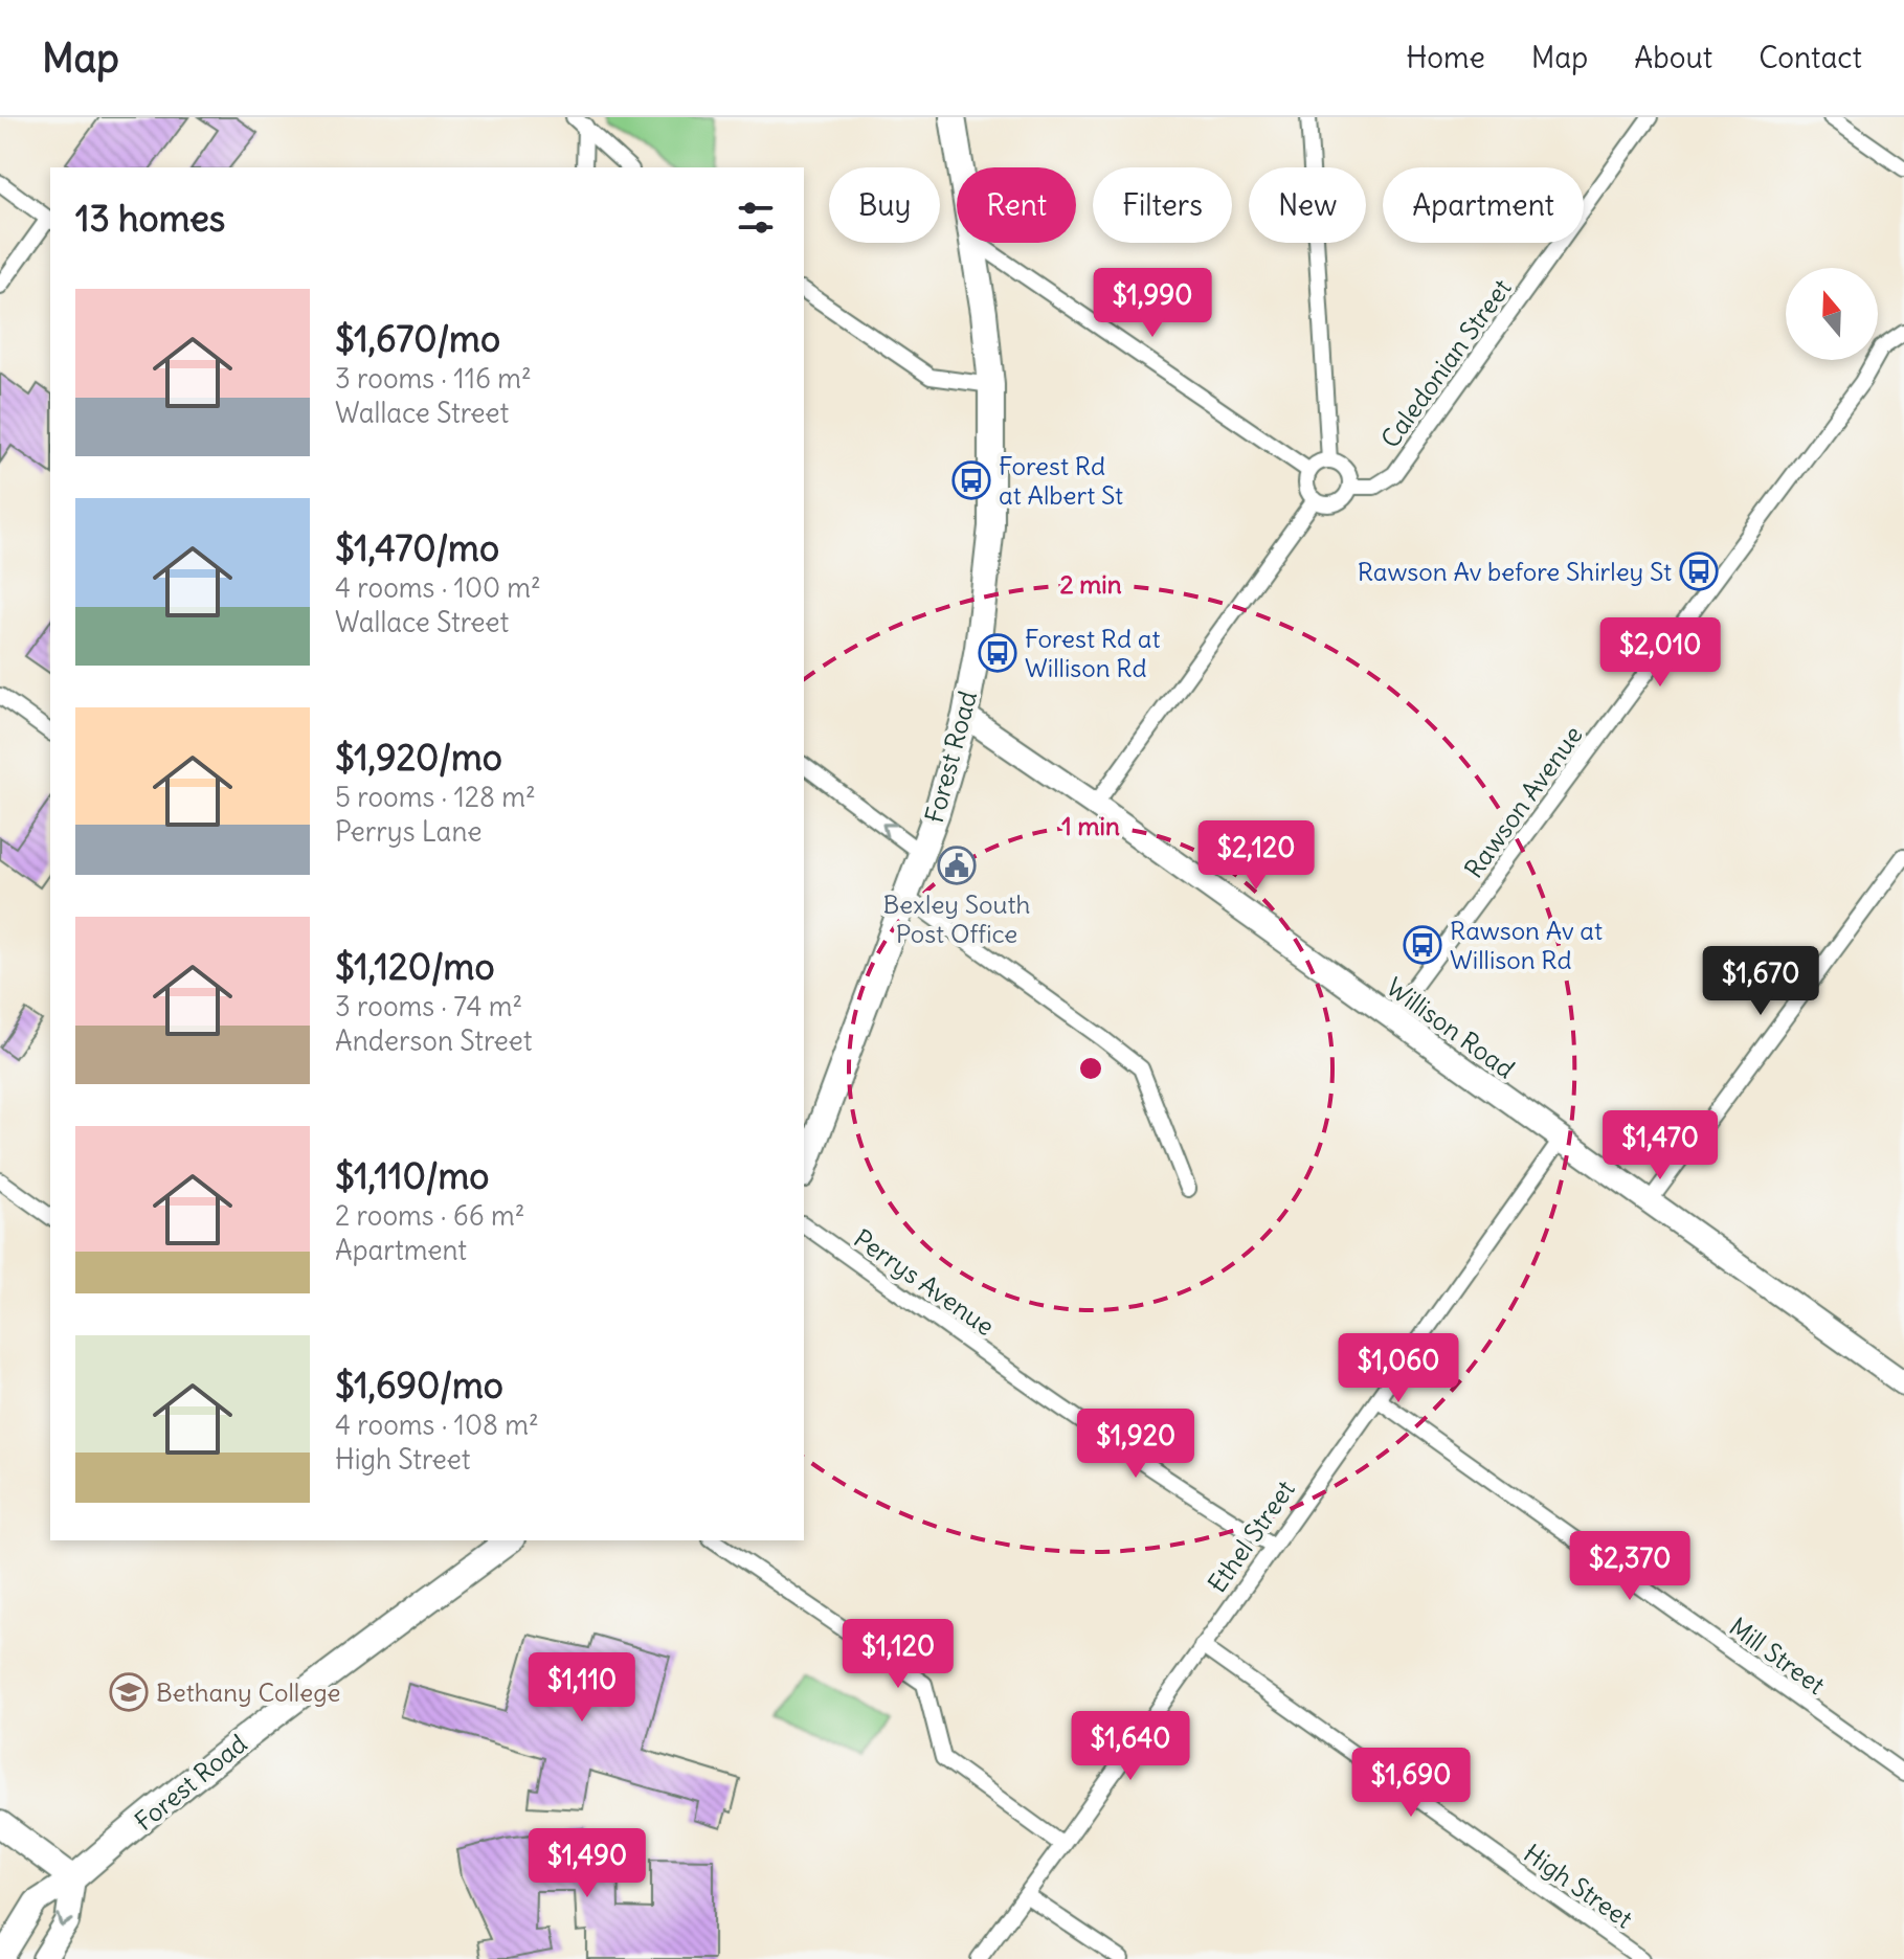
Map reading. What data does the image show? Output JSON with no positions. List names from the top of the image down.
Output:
{
  "streets": {
    "main road": ["Forest Road", "Willison Road"],
    "street": [
      "Caledonian Street",
      "Rawson Avenue",
      "Perrys Avenue",
      "Ethel Street",
      "Mill Street",
      "High Street"
    ]
  },
  "crossings": [
    ["Forest Road", "Willison Road"],
    ["Rawson Avenue", "Willison Road"],
    ["Willison Road", "Ethel Street"],
    ["Perrys Avenue", "Ethel Street"],
    ["Ethel Street", "Mill Street"],
    ["Ethel Street", "High Street"]
  ],
  "places": {
    "bus stop": [
      "Forest Rd at Albert St",
      "Rawson Av before Shirley St",
      "Forest Rd at Willison Rd",
      "Rawson Av at Willison Rd"
    ],
    "public building": ["Bexley South Post Office"],
    "school or university": ["Bethany College"]
  },
  "north": "top",
  "page": {
    "header": "Map",
    "nav": [
      "Home",
      "Map",
      "About",
      "Contact"
    ],
    "chip": [
      "Buy",
      "Rent",
      "Filters",
      "New",
      "Apartment"
    ],
    "heading": "13 homes",
    "price": [
      "$1,990",
      "$2,010",
      "$2,120",
      "$1,670",
      "$1,470",
      "$1,060",
      "$1,920",
      "$2,370",
      "$1,120",
      "$1,110",
      "$1,640",
      "$1,690",
      "$1,490"
    ],
    "list": [
      {
        "name": "$1,670/mo",
        "note": "3 rooms · 116 m² · Wallace Street"
      },
      {
        "name": "$1,470/mo",
        "note": "4 rooms · 100 m² · Wallace Street"
      },
      {
        "name": "$1,920/mo",
        "note": "5 rooms · 128 m² · Perrys Lane"
      },
      {
        "name": "$1,120/mo",
        "note": "3 rooms · 74 m² · Anderson Street"
      },
      {
        "name": "$1,110/mo",
        "note": "2 rooms · 66 m² · Apartment"
      },
      {
        "name": "$1,690/mo",
        "note": "4 rooms · 108 m² · High Street"
      }
    ]
  },
  "rings": ["2 min", "1 min"]
}
